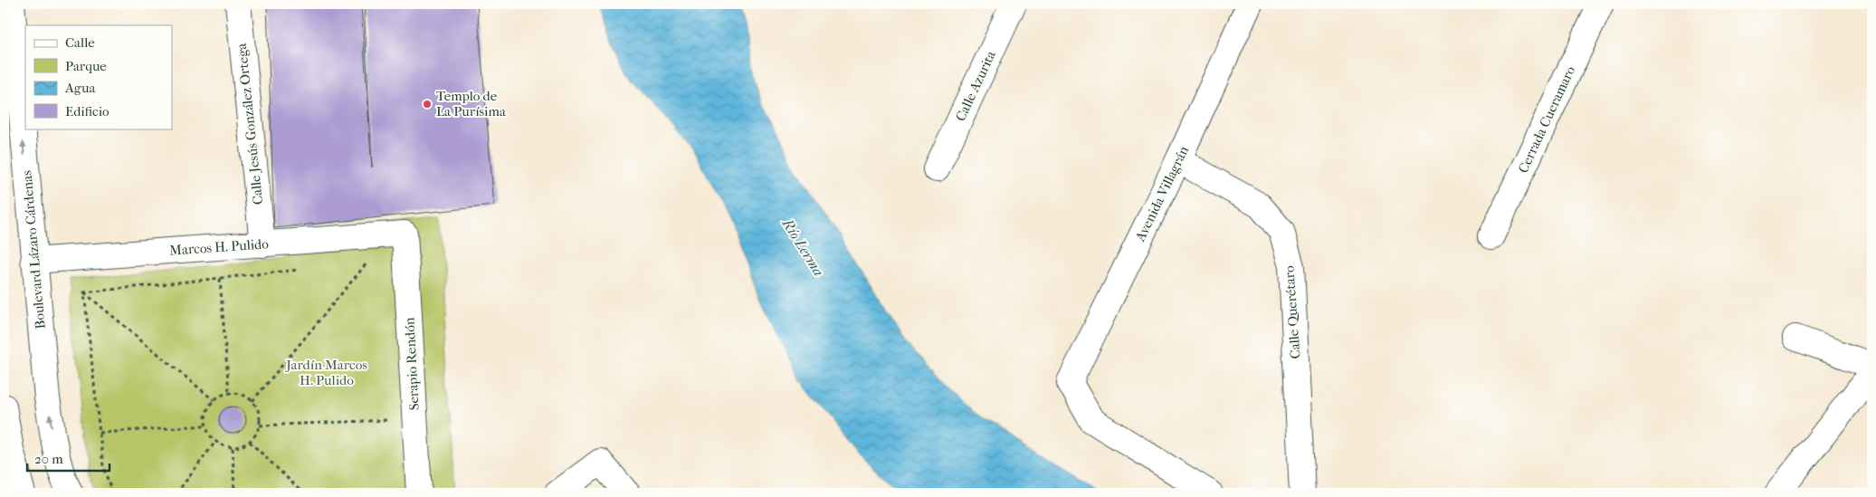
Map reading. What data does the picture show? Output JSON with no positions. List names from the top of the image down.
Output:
{
  "streets": {
    "street": [
      "Calle Azurita",
      "Cerrada Cueramaro",
      "Calle Jesús González Ortega",
      "Avenida Villagrán",
      "Marcos H. Pulido",
      "Boulevard Lázaro Cárdenas",
      "Calle Querétaro",
      "Serapio Rendón"
    ]
  },
  "crossings": [
    ["Calle Jesús González Ortega", "Marcos H. Pulido"],
    ["Avenida Villagrán", "Calle Querétaro"],
    ["Marcos H. Pulido", "Boulevard Lázaro Cárdenas"],
    ["Marcos H. Pulido", "Serapio Rendón"]
  ],
  "one_way": ["Boulevard Lázaro Cárdenas"],
  "water": ["Río Lerma"],
  "parks": ["Jardín Marcos H. Pulido"],
  "places": ["Templo de La Purísima"],
  "legend": [
    "Calle",
    "Parque",
    "Agua",
    "Edificio"
  ],
  "scale_bar": "20 m"
}
